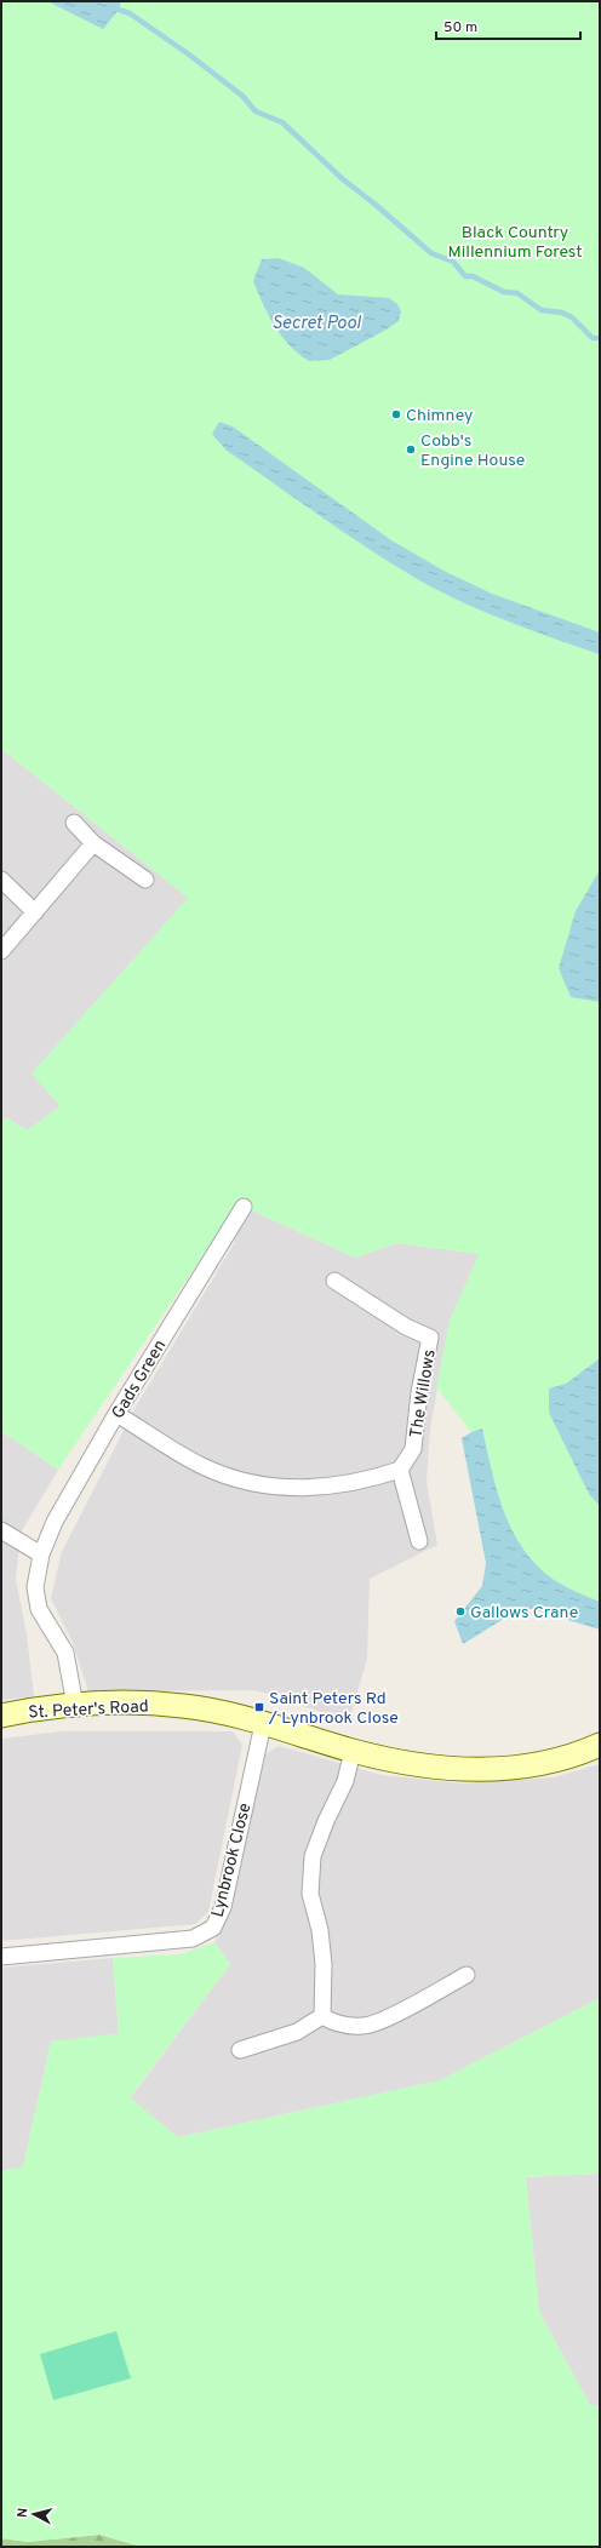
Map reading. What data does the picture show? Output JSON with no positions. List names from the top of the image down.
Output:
{
  "streets": {
    "street": [
      "Gads Green",
      "The Willows",
      "St. Peter's Road",
      "Lynbrook Close"
    ]
  },
  "crossings": [
    ["Gads Green", "St. Peter's Road"],
    ["St. Peter's Road", "Lynbrook Close"]
  ],
  "water": ["Secret Pool"],
  "parks": ["Black Country Millennium Forest"],
  "places": {
    "other": ["Chimney", "Cobb's Engine House", "Gallows Crane"],
    "transit": ["Saint Peters Rd / Lynbrook Close"]
  },
  "scale_bar": "50 m",
  "north": "left"
}
